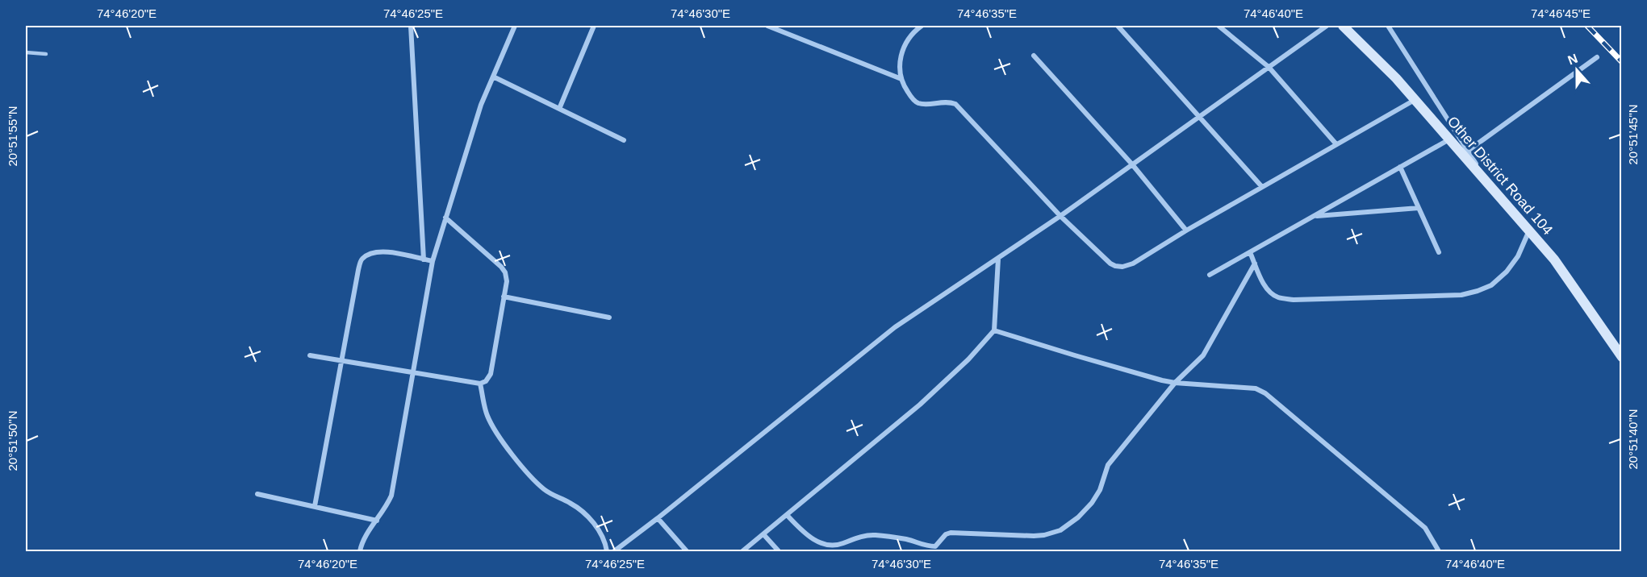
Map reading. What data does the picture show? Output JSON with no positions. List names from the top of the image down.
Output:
{
  "streets": {
    "street": ["Other District Road 104"]
  },
  "north": "top",
  "coordinates": [
    "74°46'20\"E",
    "74°46'25\"E",
    "74°46'30\"E",
    "74°46'35\"E",
    "74°46'40\"E",
    "74°46'45\"E",
    "20°51'45\"N",
    "20°51'55\"N",
    "20°51'40\"N",
    "20°51'50\"N"
  ]
}
